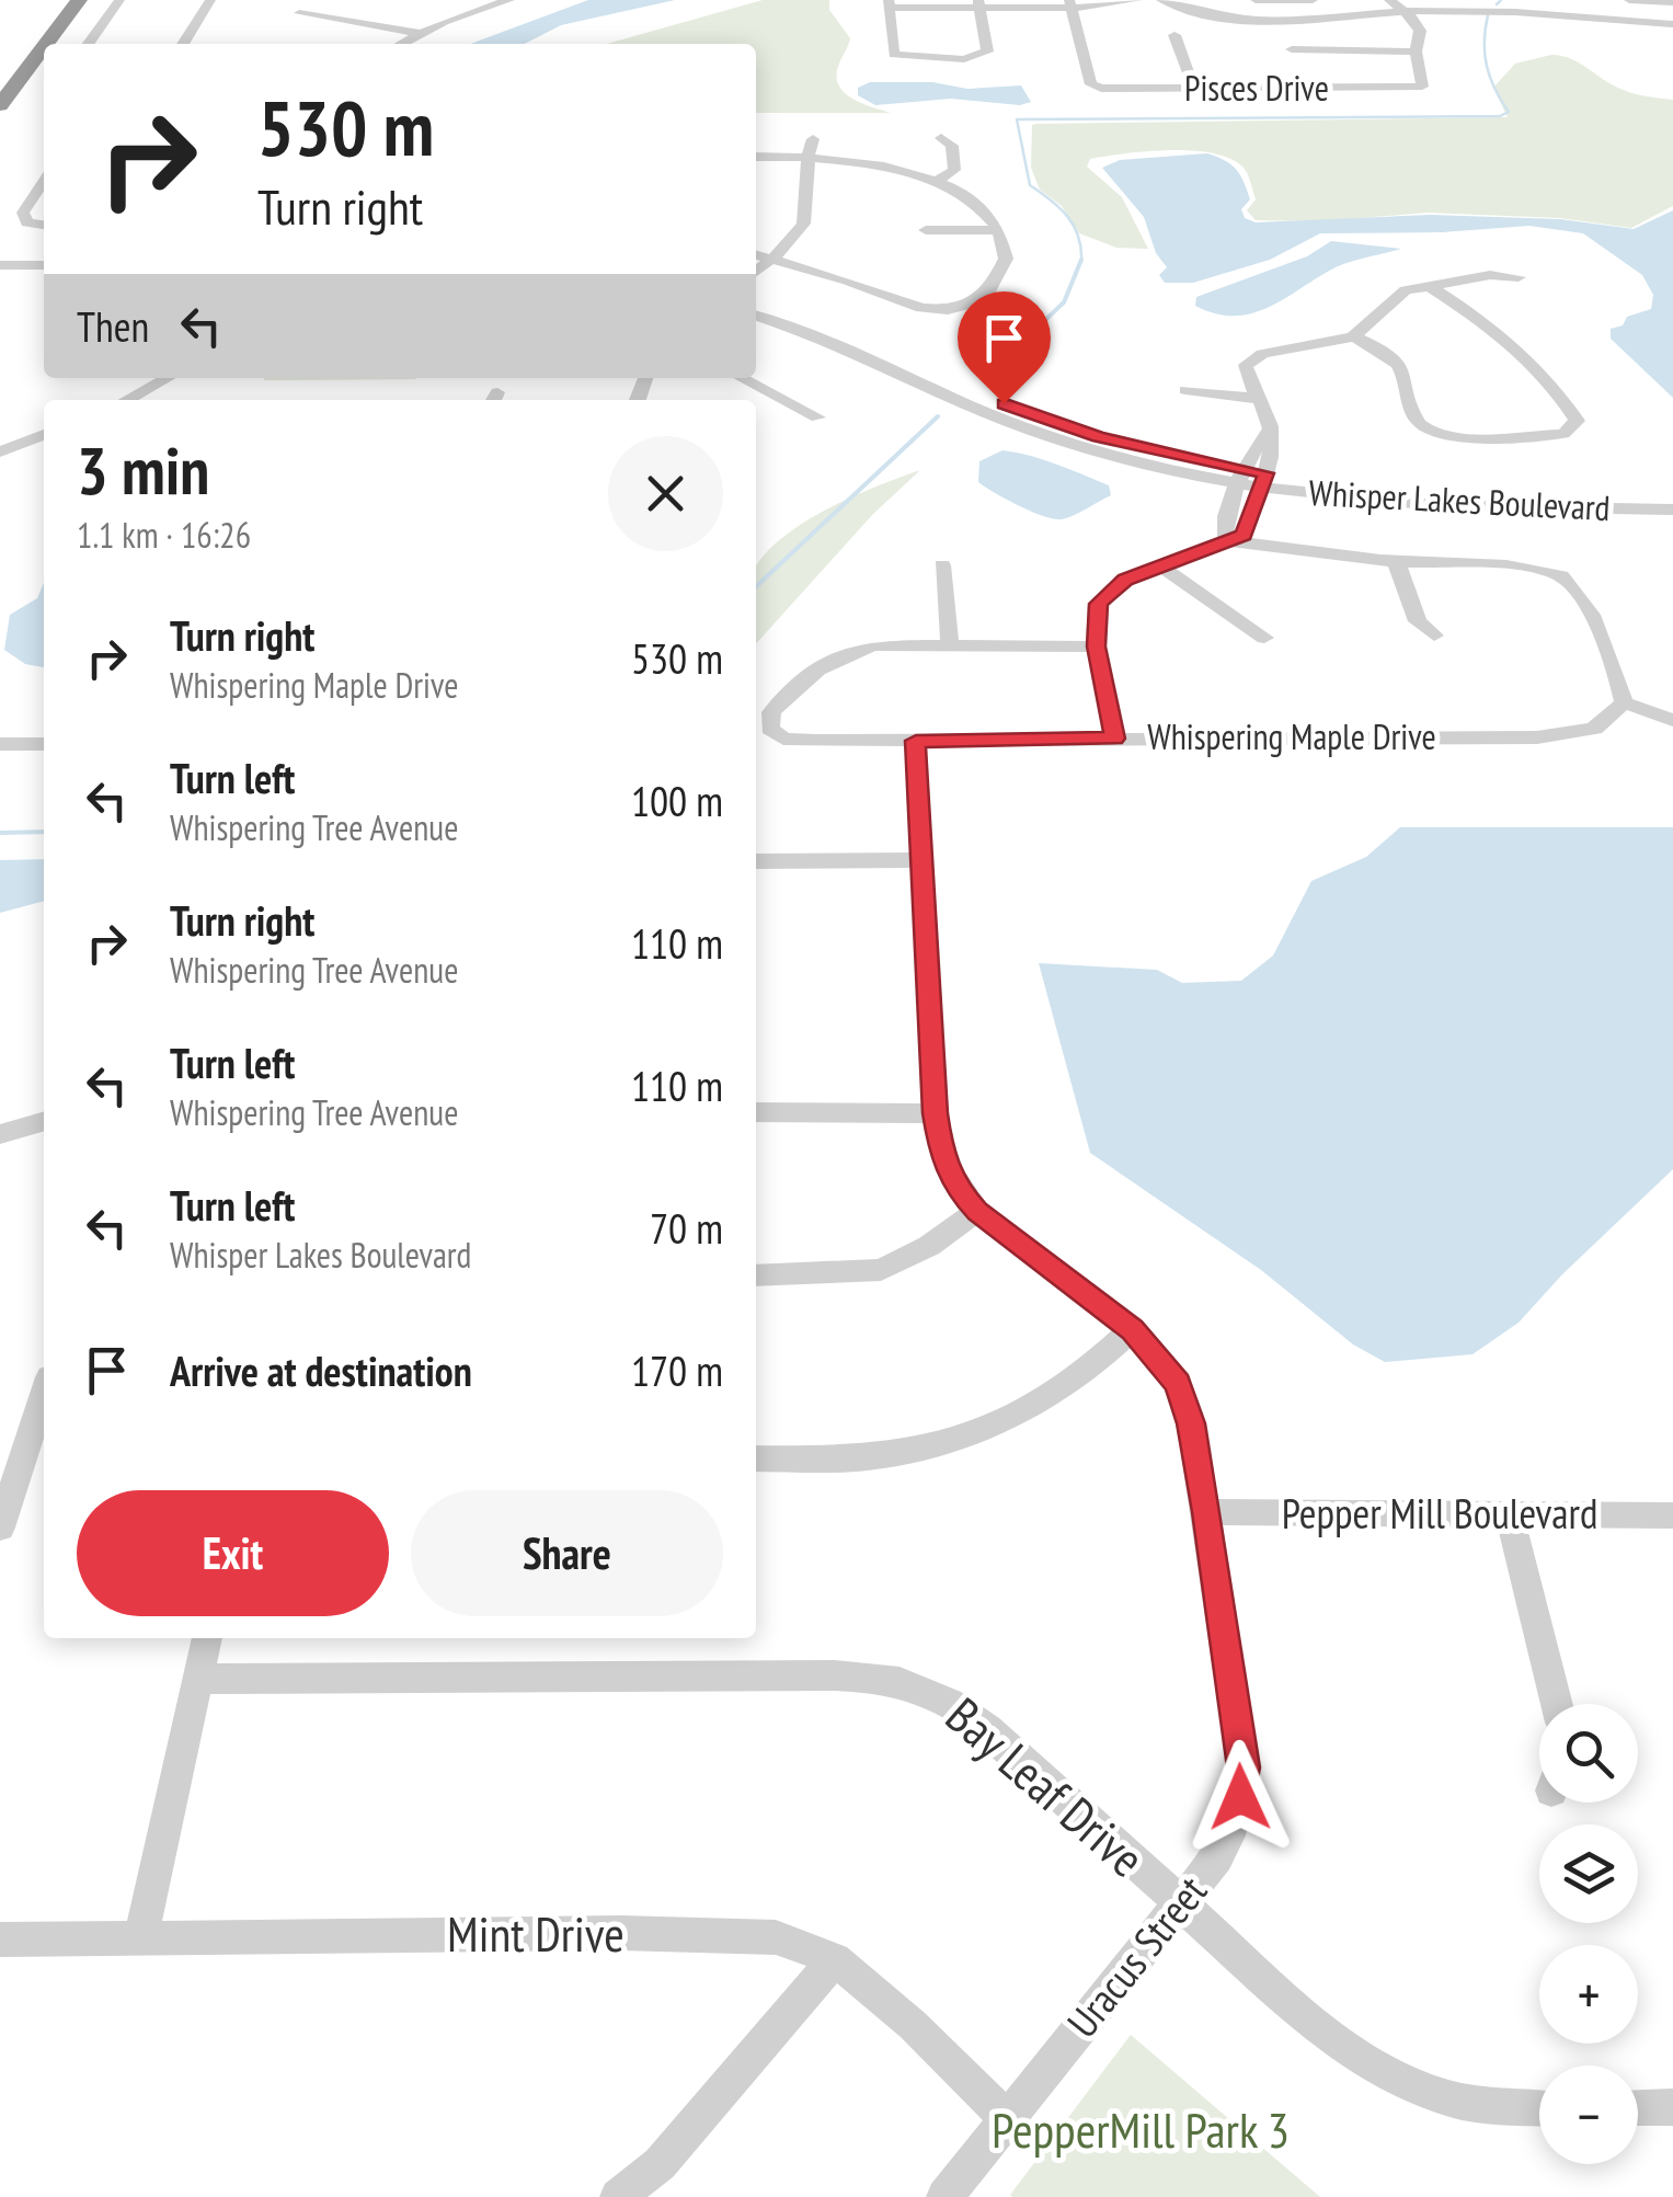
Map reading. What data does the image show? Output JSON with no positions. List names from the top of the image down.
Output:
{
  "streets": {
    "street": [
      "Pisces Drive",
      "Whisper Lakes Boulevard",
      "Whispering Maple Drive",
      "Pepper Mill Boulevard",
      "Bay Leaf Drive",
      "Mint Drive",
      "Uracus Street"
    ]
  },
  "crossings": [
    ["Whispering Maple Drive", "Uracus Street"],
    ["Pepper Mill Boulevard", "Uracus Street"],
    ["Bay Leaf Drive", "Uracus Street"],
    ["Mint Drive", "Uracus Street"]
  ],
  "parks": ["PepperMill Park 3"],
  "page": {
    "turn": ["530 m", "Turn right"],
    "then": "Then",
    "heading": ["3 min", "1.1 km · 16:26"],
    "list": [
      {
        "name": "Turn right",
        "note": "Whispering Maple Drive",
        "value": "530 m"
      },
      {
        "name": "Turn left",
        "note": "Whispering Tree Avenue",
        "value": "100 m"
      },
      {
        "name": "Turn right",
        "note": "Whispering Tree Avenue",
        "value": "110 m"
      },
      {
        "name": "Turn left",
        "note": "Whispering Tree Avenue",
        "value": "110 m"
      },
      {
        "name": "Turn left",
        "note": "Whisper Lakes Boulevard",
        "value": "70 m"
      },
      {
        "name": "Arrive at destination",
        "value": "170 m"
      }
    ],
    "buttons": ["Exit", "Share"],
    "map_buttons": ["+", "−"]
  }
}
